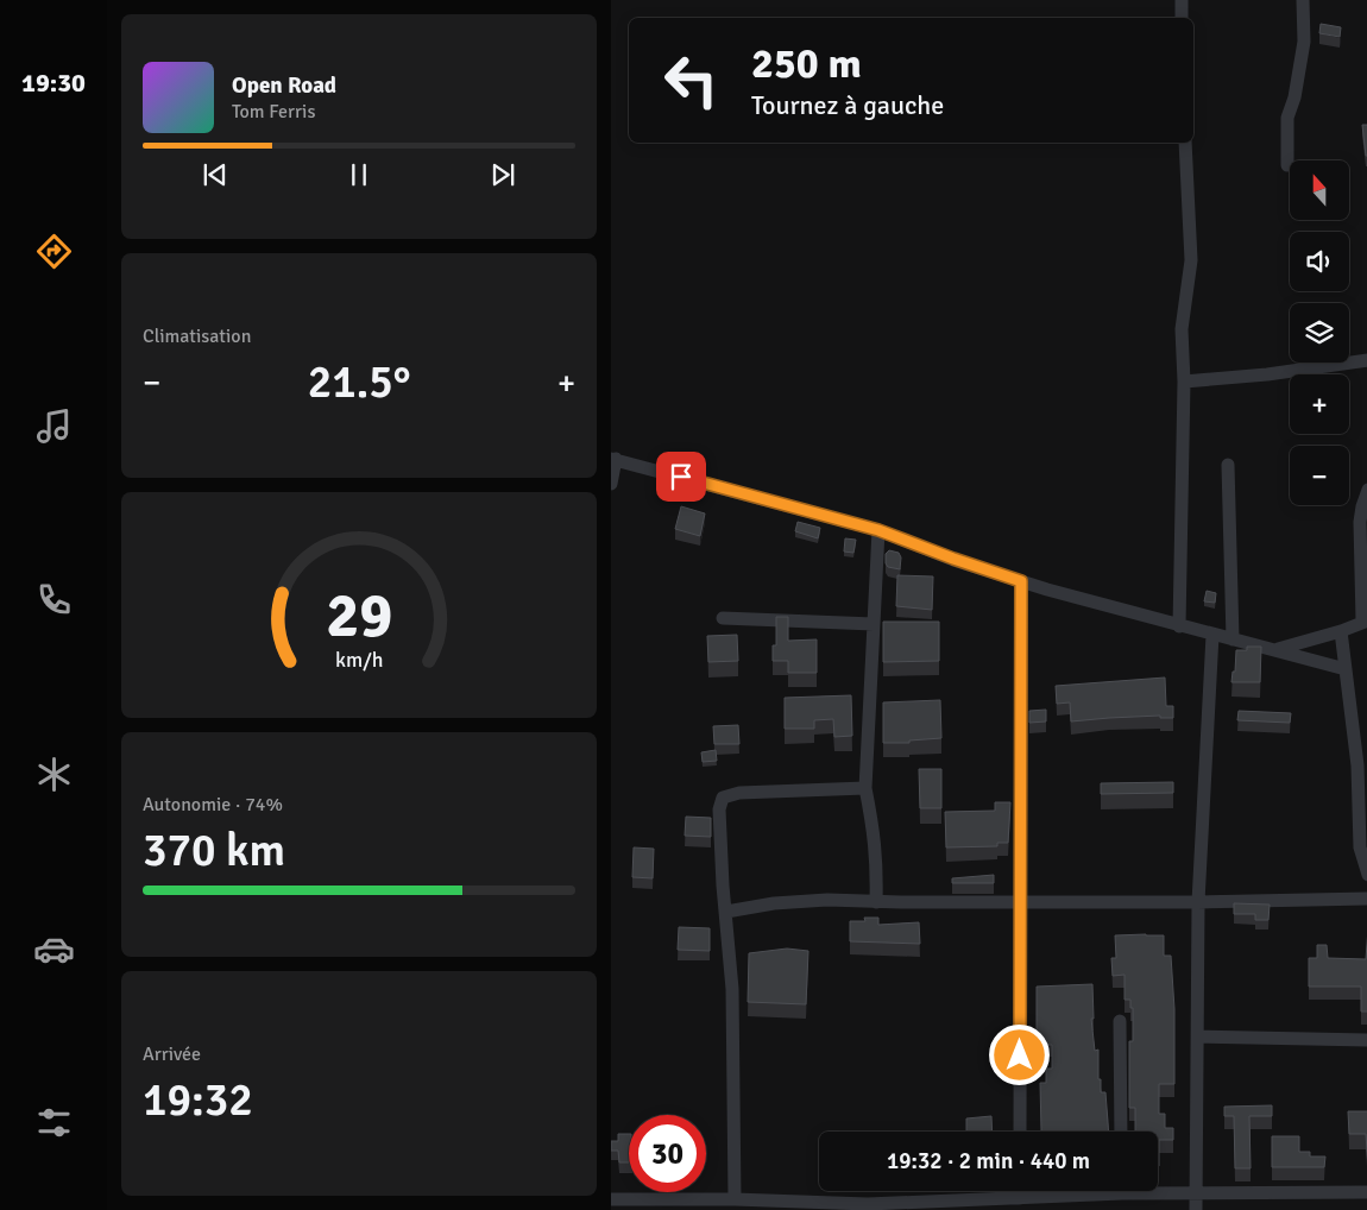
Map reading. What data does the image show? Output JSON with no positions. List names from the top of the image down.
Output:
{
  "north": "top",
  "page": {
    "tabs": "19:30",
    "turn": ["250 m", "Tournez à gauche"],
    "song": ["Open Road", "Tom Ferris"],
    "map_buttons": ["+", "−"],
    "tile": [
      "Climatisation",
      ["Autonomie · 74%", "370 km"],
      ["Arrivée", "19:32"]
    ],
    "heat": ["−", "21.5°", "+"],
    "limit": "30",
    "trip": "19:32 · 2 min · 440 m",
    "gauge": ["29", "km/h"]
  }
}
